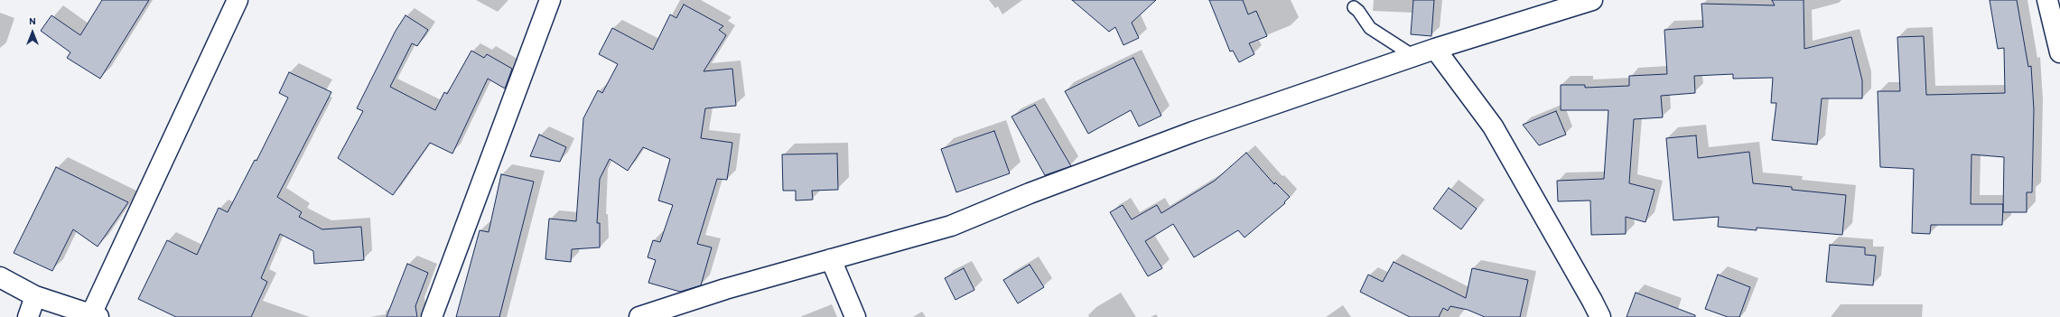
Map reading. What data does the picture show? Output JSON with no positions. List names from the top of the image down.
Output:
{
  "north": "top"
}
